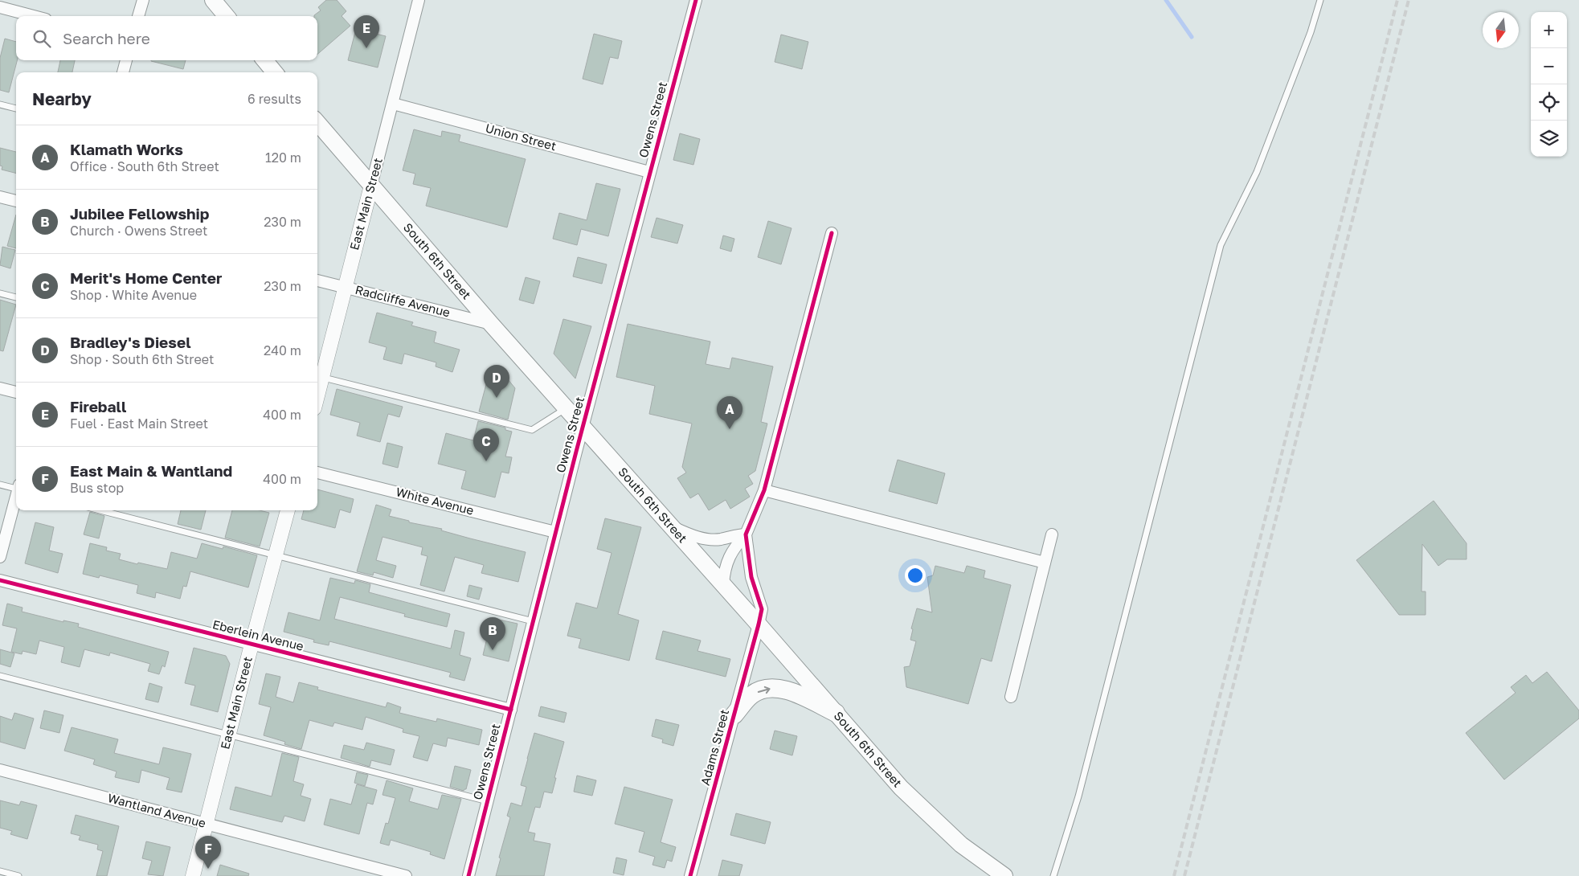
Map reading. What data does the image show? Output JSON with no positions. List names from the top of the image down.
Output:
{
  "streets": {
    "main road": ["South 6th Street"],
    "street": [
      "Owens Street",
      "Union Street",
      "East Main Street",
      "Radcliffe Avenue",
      "White Avenue",
      "Eberlein Avenue",
      "Adams Street",
      "Wantland Avenue"
    ]
  },
  "crossings": [
    ["Owens Street", "Union Street"],
    ["Owens Street", "South 6th Street"],
    ["Owens Street", "White Avenue"],
    ["Owens Street", "Eberlein Avenue"],
    ["Union Street", "East Main Street"],
    ["East Main Street", "South 6th Street"],
    ["East Main Street", "Radcliffe Avenue"],
    ["East Main Street", "Eberlein Avenue"],
    ["East Main Street", "Wantland Avenue"],
    ["South 6th Street", "Radcliffe Avenue"],
    ["South 6th Street", "Adams Street"]
  ],
  "north": "bottom",
  "page": {
    "map_buttons": ["+", "−"],
    "pins": [
      "E",
      "D",
      "A",
      "C",
      "B",
      "F"
    ],
    "search": "Search here",
    "heading": ["Nearby", "6 results"],
    "list": [
      {
        "mark": "A",
        "name": "Klamath Works",
        "note": "Office · South 6th Street",
        "value": "120 m"
      },
      {
        "mark": "B",
        "name": "Jubilee Fellowship",
        "note": "Church · Owens Street",
        "value": "230 m"
      },
      {
        "mark": "C",
        "name": "Merit's Home Center",
        "note": "Shop · White Avenue",
        "value": "230 m"
      },
      {
        "mark": "D",
        "name": "Bradley's Diesel",
        "note": "Shop · South 6th Street",
        "value": "240 m"
      },
      {
        "mark": "E",
        "name": "Fireball",
        "note": "Fuel · East Main Street",
        "value": "400 m"
      },
      {
        "mark": "F",
        "name": "East Main & Wantland",
        "note": "Bus stop",
        "value": "400 m"
      }
    ]
  }
}
